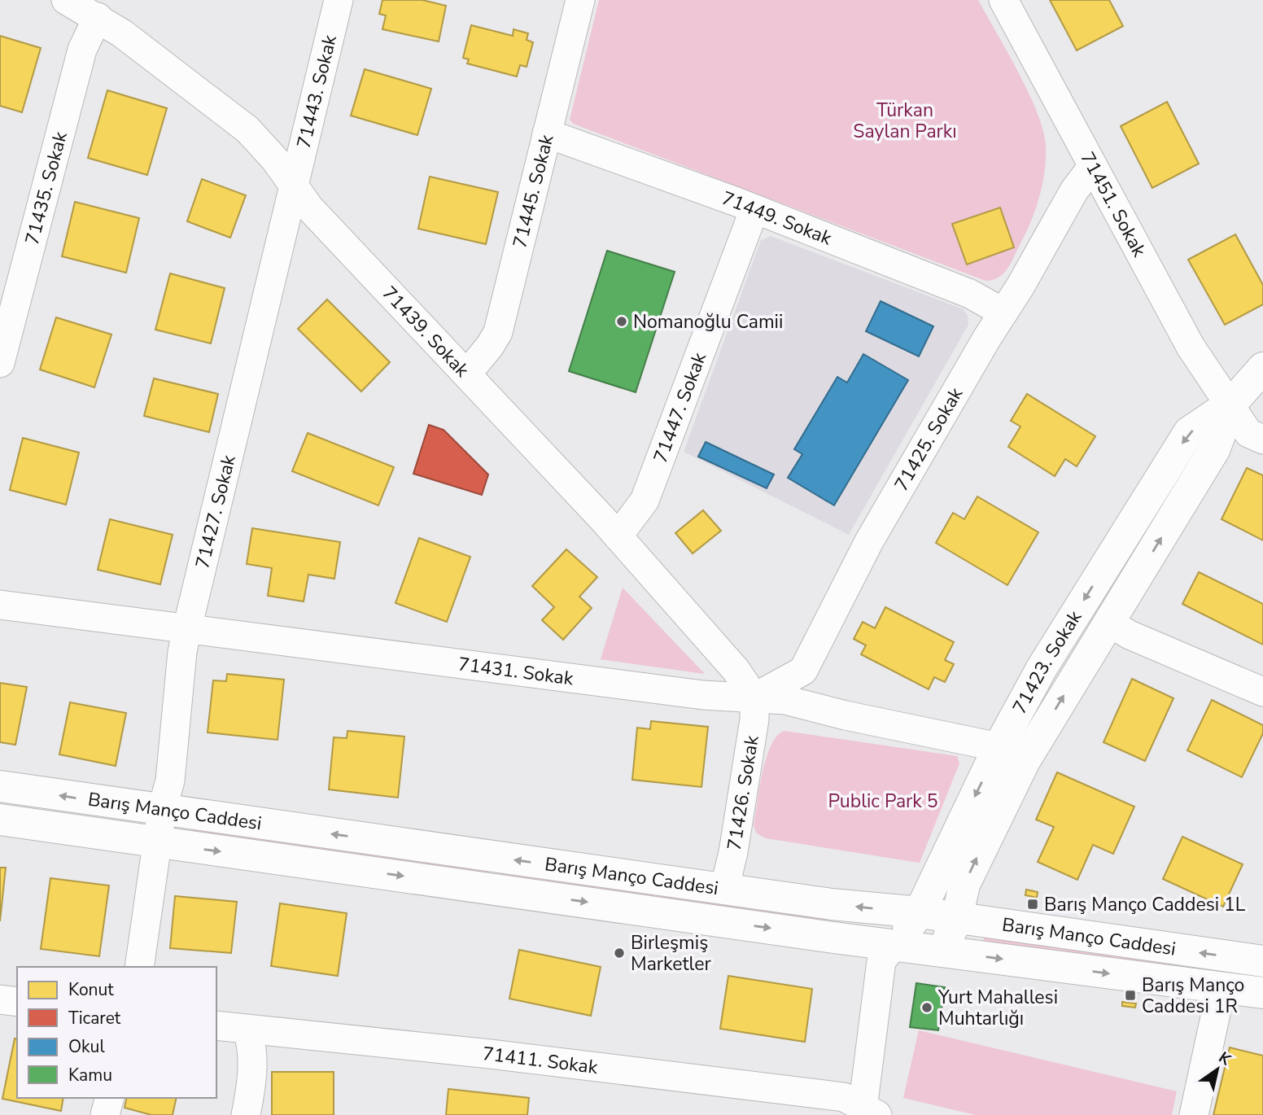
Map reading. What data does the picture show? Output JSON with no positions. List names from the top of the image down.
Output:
{
  "streets": {
    "main road": ["71423. Sokak", "Barış Manço Caddesi"],
    "street": [
      "71443. Sokak",
      "71435. Sokak",
      "71445. Sokak",
      "71451. Sokak",
      "71449. Sokak",
      "71439. Sokak",
      "71447. Sokak",
      "71425. Sokak",
      "71427. Sokak",
      "71431. Sokak",
      "71426. Sokak",
      "71411. Sokak"
    ]
  },
  "crossings": [
    ["71443. Sokak", "71439. Sokak"],
    ["71443. Sokak", "71427. Sokak"],
    ["71435. Sokak", "71439. Sokak"],
    ["71445. Sokak", "71449. Sokak"],
    ["71445. Sokak", "71439. Sokak"],
    ["71451. Sokak", "71425. Sokak"],
    ["71451. Sokak", "71423. Sokak"],
    ["71449. Sokak", "71447. Sokak"],
    ["71449. Sokak", "71425. Sokak"],
    ["71439. Sokak", "71447. Sokak"],
    ["71439. Sokak", "71425. Sokak"],
    ["71439. Sokak", "71427. Sokak"],
    ["71439. Sokak", "71431. Sokak"],
    ["71439. Sokak", "71426. Sokak"],
    ["71425. Sokak", "71431. Sokak"],
    ["71425. Sokak", "71426. Sokak"],
    ["71427. Sokak", "71431. Sokak"],
    ["71427. Sokak", "Barış Manço Caddesi"],
    ["71423. Sokak", "71431. Sokak"],
    ["71423. Sokak", "Barış Manço Caddesi"],
    ["71431. Sokak", "71426. Sokak"],
    ["71426. Sokak", "Barış Manço Caddesi"]
  ],
  "parks": ["Türkan Saylan Parkı", "Public Park 5"],
  "places": {
    "other": ["Nomanoğlu Camii", "Birleşmiş Marketler", "Yurt Mahallesi Muhtarlığı"],
    "transit": ["Barış Manço Caddesi 1L", "Barış Manço Caddesi 1R"]
  },
  "legend": [
    "Konut",
    "Ticaret",
    "Okul",
    "Kamu"
  ],
  "north": "top right"
}
